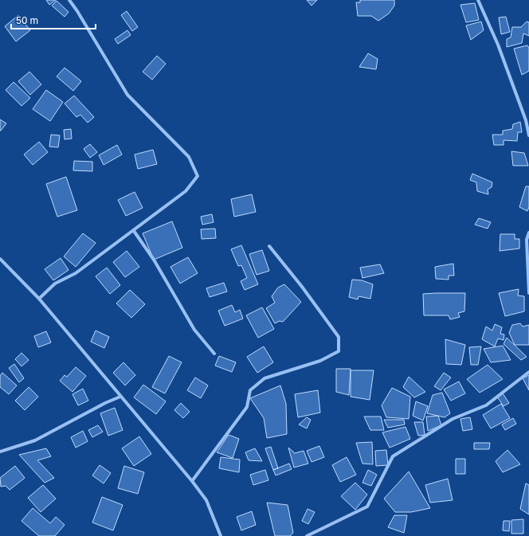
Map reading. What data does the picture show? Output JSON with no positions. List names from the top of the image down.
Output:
{
  "scale_bar": "50 m"
}
